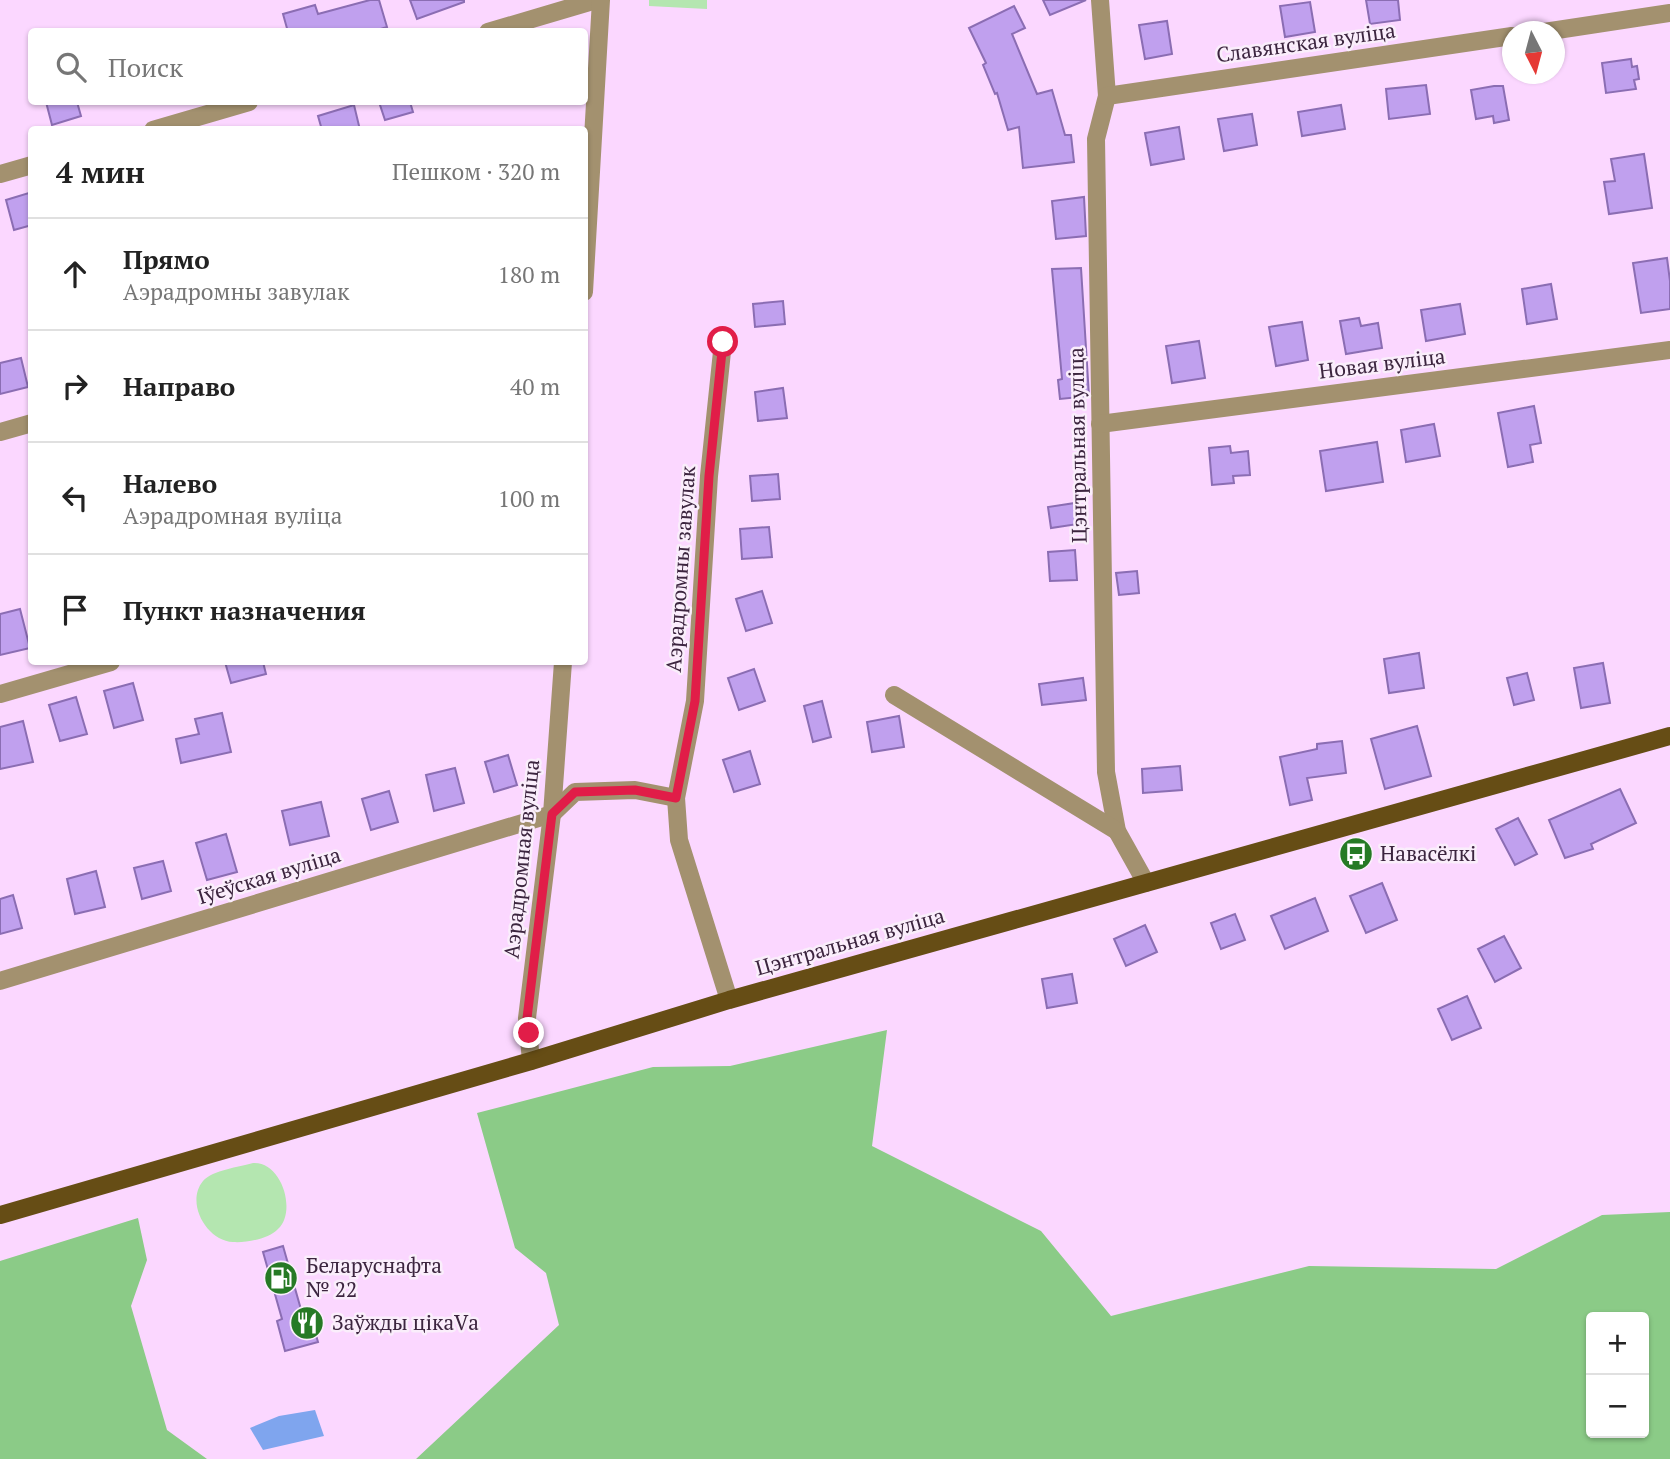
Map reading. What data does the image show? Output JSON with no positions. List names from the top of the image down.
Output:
{
  "streets": {
    "main road": ["Цэнтральная вуліца"],
    "street": [
      "Славянская вуліца",
      "Новая вуліца",
      "Аэрадромны завулак",
      "Аэрадромная вуліца",
      "Іўеўская вуліца"
    ]
  },
  "crossings": [
    ["Славянская вуліца", "Цэнтральная вуліца"],
    ["Новая вуліца", "Цэнтральная вуліца"],
    ["Цэнтральная вуліца", "Аэрадромны завулак"],
    ["Цэнтральная вуліца", "Аэрадромная вуліца"],
    ["Аэрадромная вуліца", "Іўеўская вуліца"]
  ],
  "places": {
    "bus stop": ["Навасёлкі"],
    "fuel station": ["Беларуснафта № 22"],
    "restaurant": ["Заўжды цікаVа"]
  },
  "north": "bottom",
  "page": {
    "search": "Поиск",
    "heading": ["4 мин", "Пешком · 320 m"],
    "list": [
      ["Прямо", "Аэрадромны завулак", "180 m"],
      ["Направо", "40 m"],
      ["Налево", "Аэрадромная вуліца", "100 m"],
      "Пункт назначения"
    ],
    "map_buttons": ["+", "−"]
  }
}
